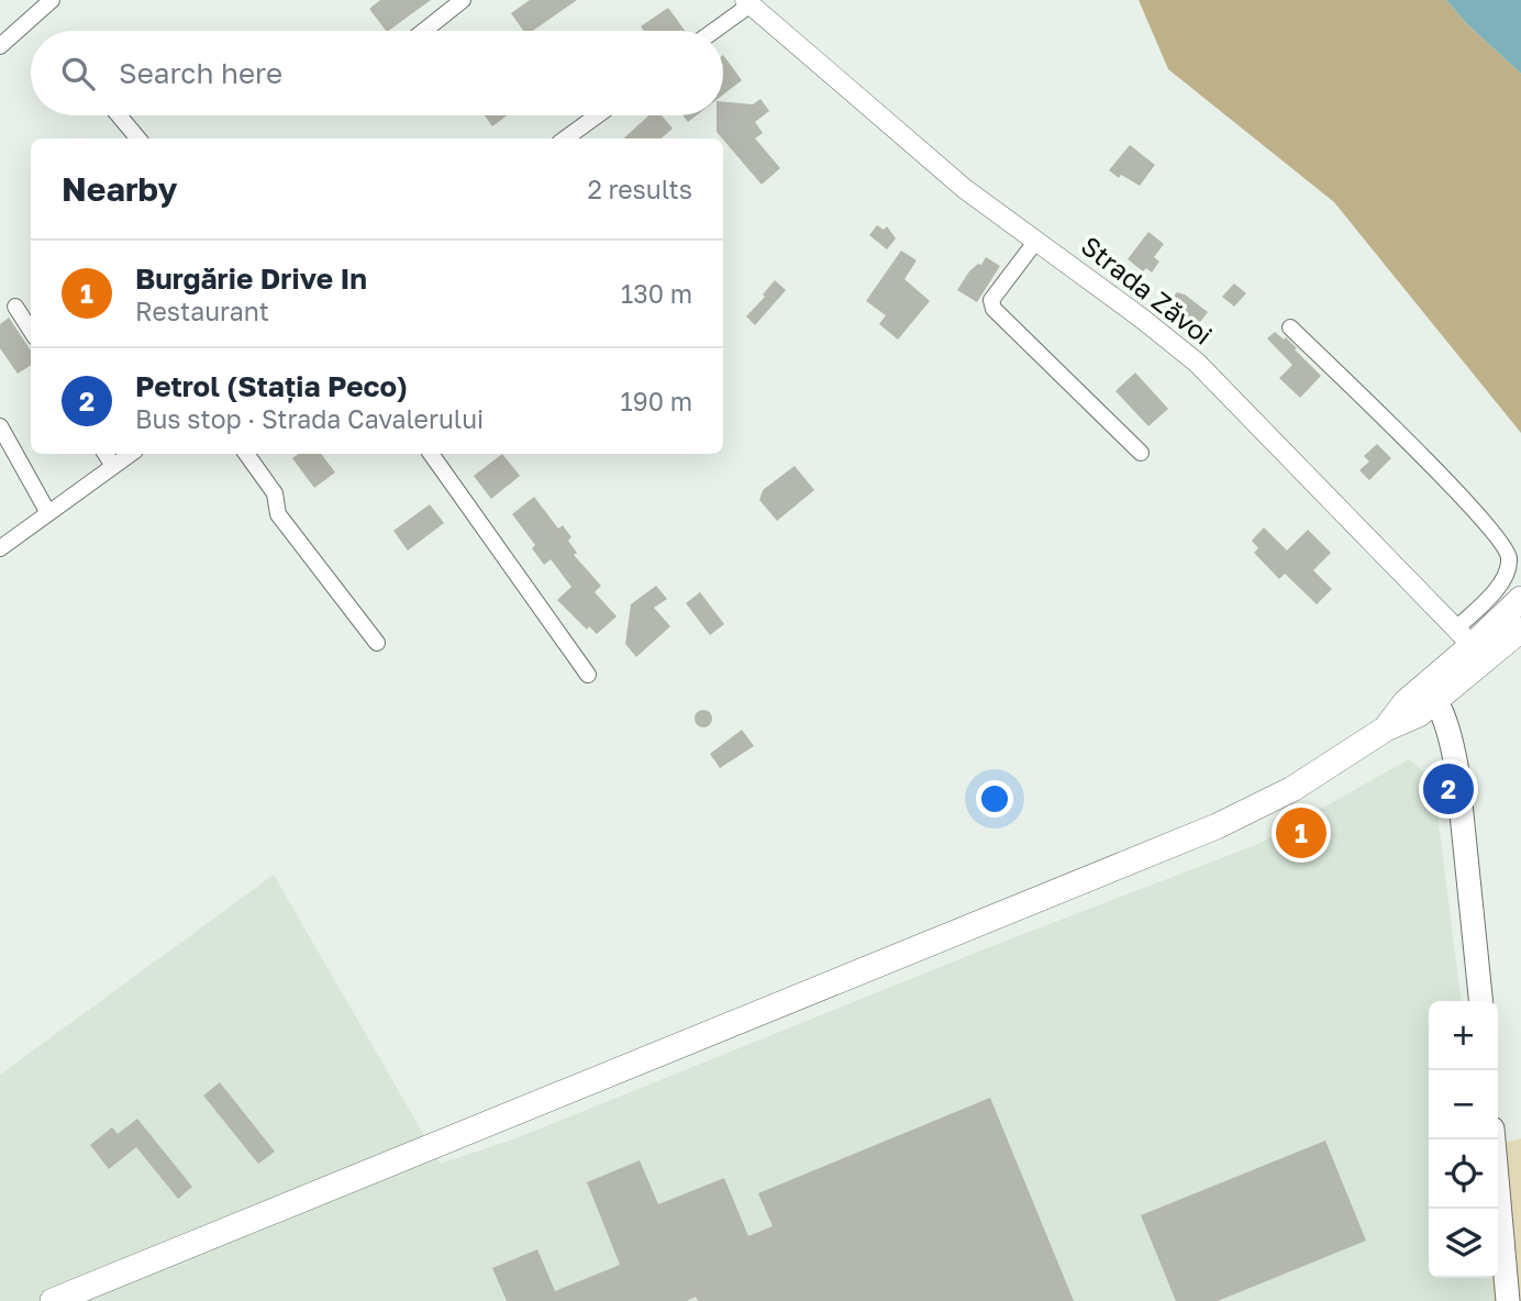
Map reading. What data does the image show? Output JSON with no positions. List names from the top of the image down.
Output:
{
  "streets": {
    "street": ["Strada Zăvoi"]
  },
  "page": {
    "search": "Search here",
    "heading": ["Nearby", "2 results"],
    "list": [
      {
        "mark": "1",
        "name": "Burgărie Drive In",
        "note": "Restaurant",
        "value": "130 m"
      },
      {
        "mark": "2",
        "name": "Petrol (Stația Peco)",
        "note": "Bus stop · Strada Cavalerului",
        "value": "190 m"
      }
    ],
    "pins": ["2", "1"],
    "map_buttons": ["+", "−"]
  }
}
